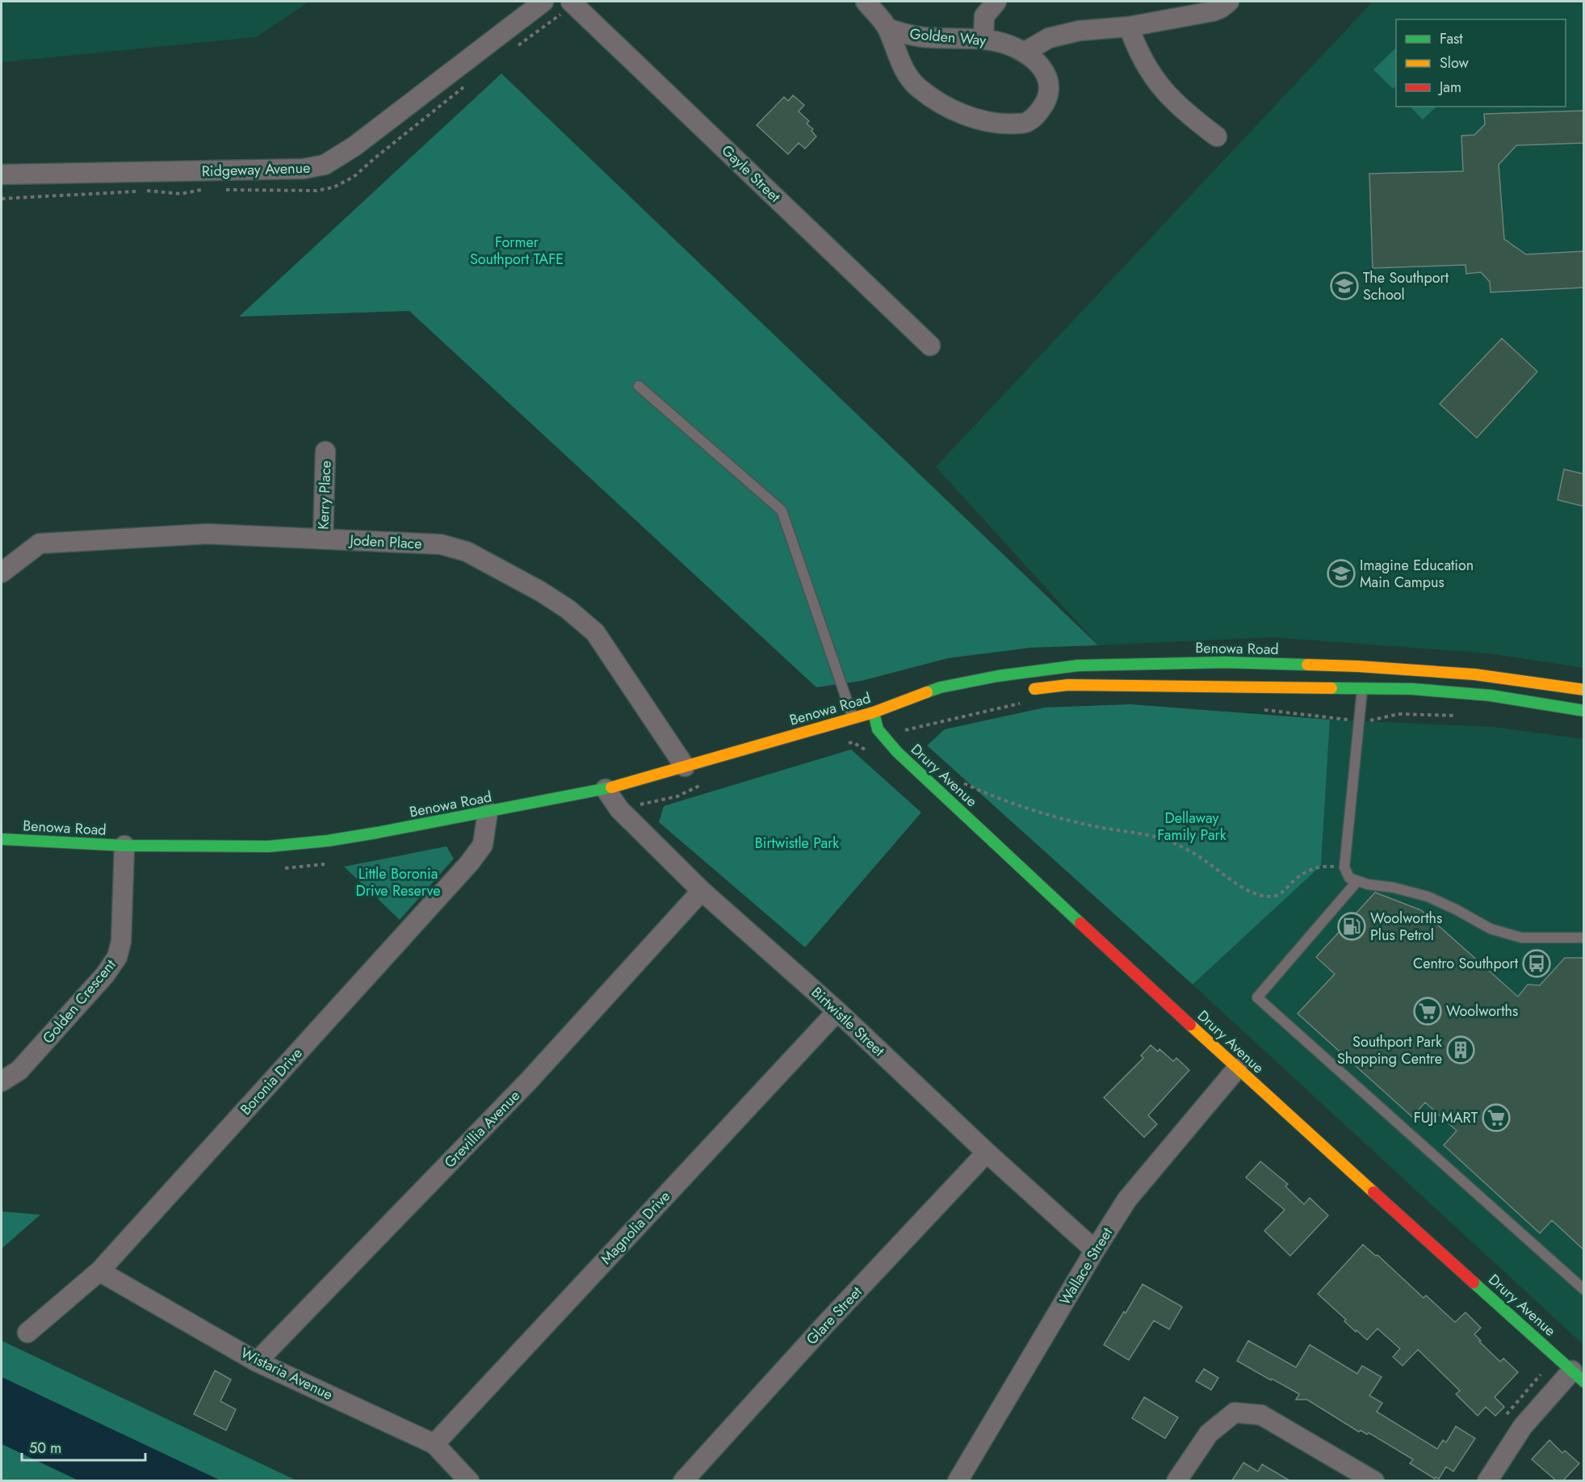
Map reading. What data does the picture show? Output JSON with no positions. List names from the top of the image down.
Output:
{
  "streets": {
    "main road": ["Benowa Road", "Drury Avenue"],
    "street": [
      "Golden Way",
      "Ridgeway Avenue",
      "Gayle Street",
      "Kerry Place",
      "Joden Place",
      "Golden Crescent",
      "Birtwistle Street",
      "Boronia Drive",
      "Grevillia Avenue",
      "Magnolia Drive",
      "Wallace Street",
      "Glare Street",
      "Wistaria Avenue"
    ]
  },
  "crossings": [
    ["Kerry Place", "Joden Place"],
    ["Joden Place", "Benowa Road"],
    ["Benowa Road", "Drury Avenue"],
    ["Benowa Road", "Golden Crescent"],
    ["Benowa Road", "Birtwistle Street"],
    ["Benowa Road", "Boronia Drive"],
    ["Drury Avenue", "Wallace Street"],
    ["Birtwistle Street", "Grevillia Avenue"],
    ["Birtwistle Street", "Magnolia Drive"],
    ["Birtwistle Street", "Wallace Street"],
    ["Birtwistle Street", "Glare Street"],
    ["Boronia Drive", "Wistaria Avenue"],
    ["Grevillia Avenue", "Wistaria Avenue"],
    ["Magnolia Drive", "Wistaria Avenue"]
  ],
  "parks": [
    "Former Southport TAFE",
    "Dellaway Family Park",
    "Birtwistle Park",
    "Little Boronia Drive Reserve"
  ],
  "places": {
    "school or university": ["The Southport School", "Imagine Education Main Campus"],
    "fuel station": ["Woolworths Plus Petrol"],
    "bus stop": ["Centro Southport"],
    "supermarket": ["Woolworths", "FUJI MART"],
    "building": ["Southport Park Shopping Centre"]
  },
  "legend": ["Fast", "Slow", "Jam"],
  "scale_bar": "50 m"
}
